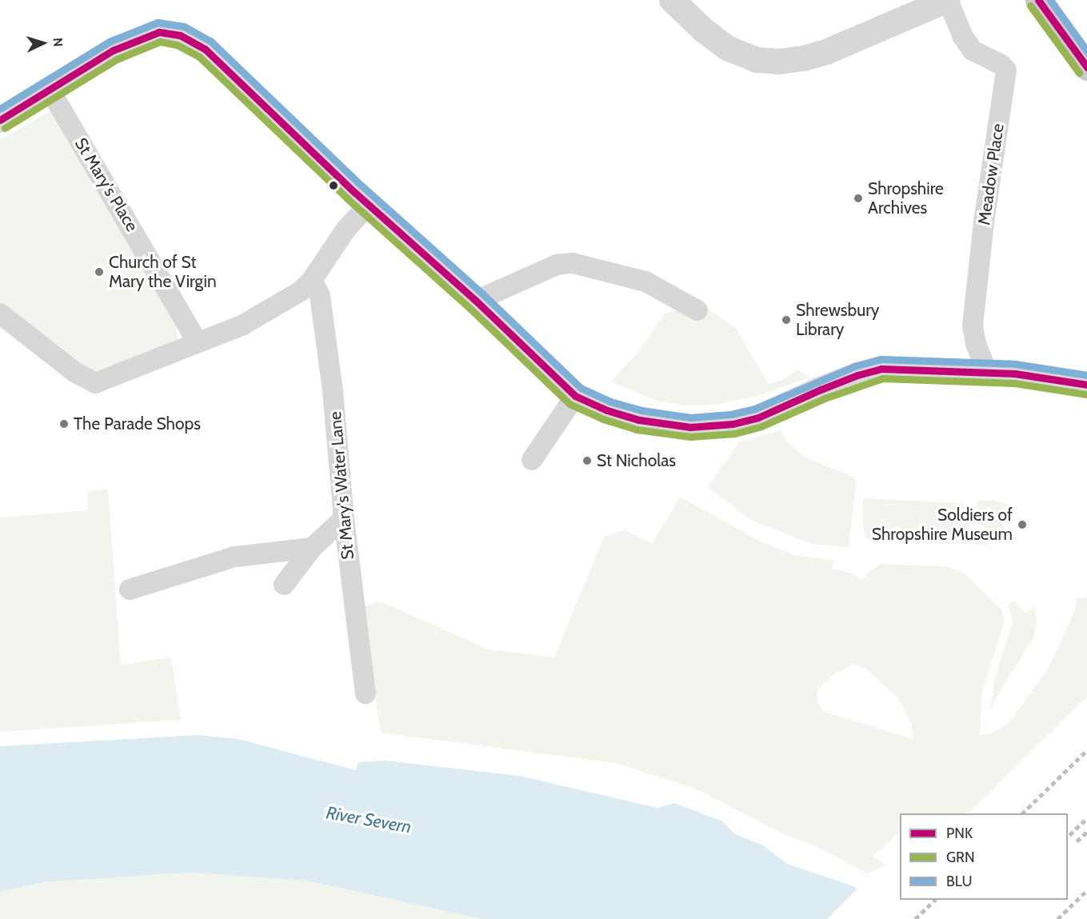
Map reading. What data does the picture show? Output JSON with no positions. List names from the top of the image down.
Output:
{
  "streets": {
    "street": ["Meadow Place", "St Mary's Place", "St Mary's Water Lane"]
  },
  "water": ["River Severn"],
  "places": [
    "Shropshire Archives",
    "Church of St Mary the Virgin",
    "Shrewsbury Library",
    "The Parade Shops",
    "St Nicholas",
    "Soldiers of Shropshire Museum"
  ],
  "lines": ["transit line PNK", "transit line BLU", "transit line GRN"],
  "legend": ["PNK", "GRN", "BLU"],
  "north": "right"
}
